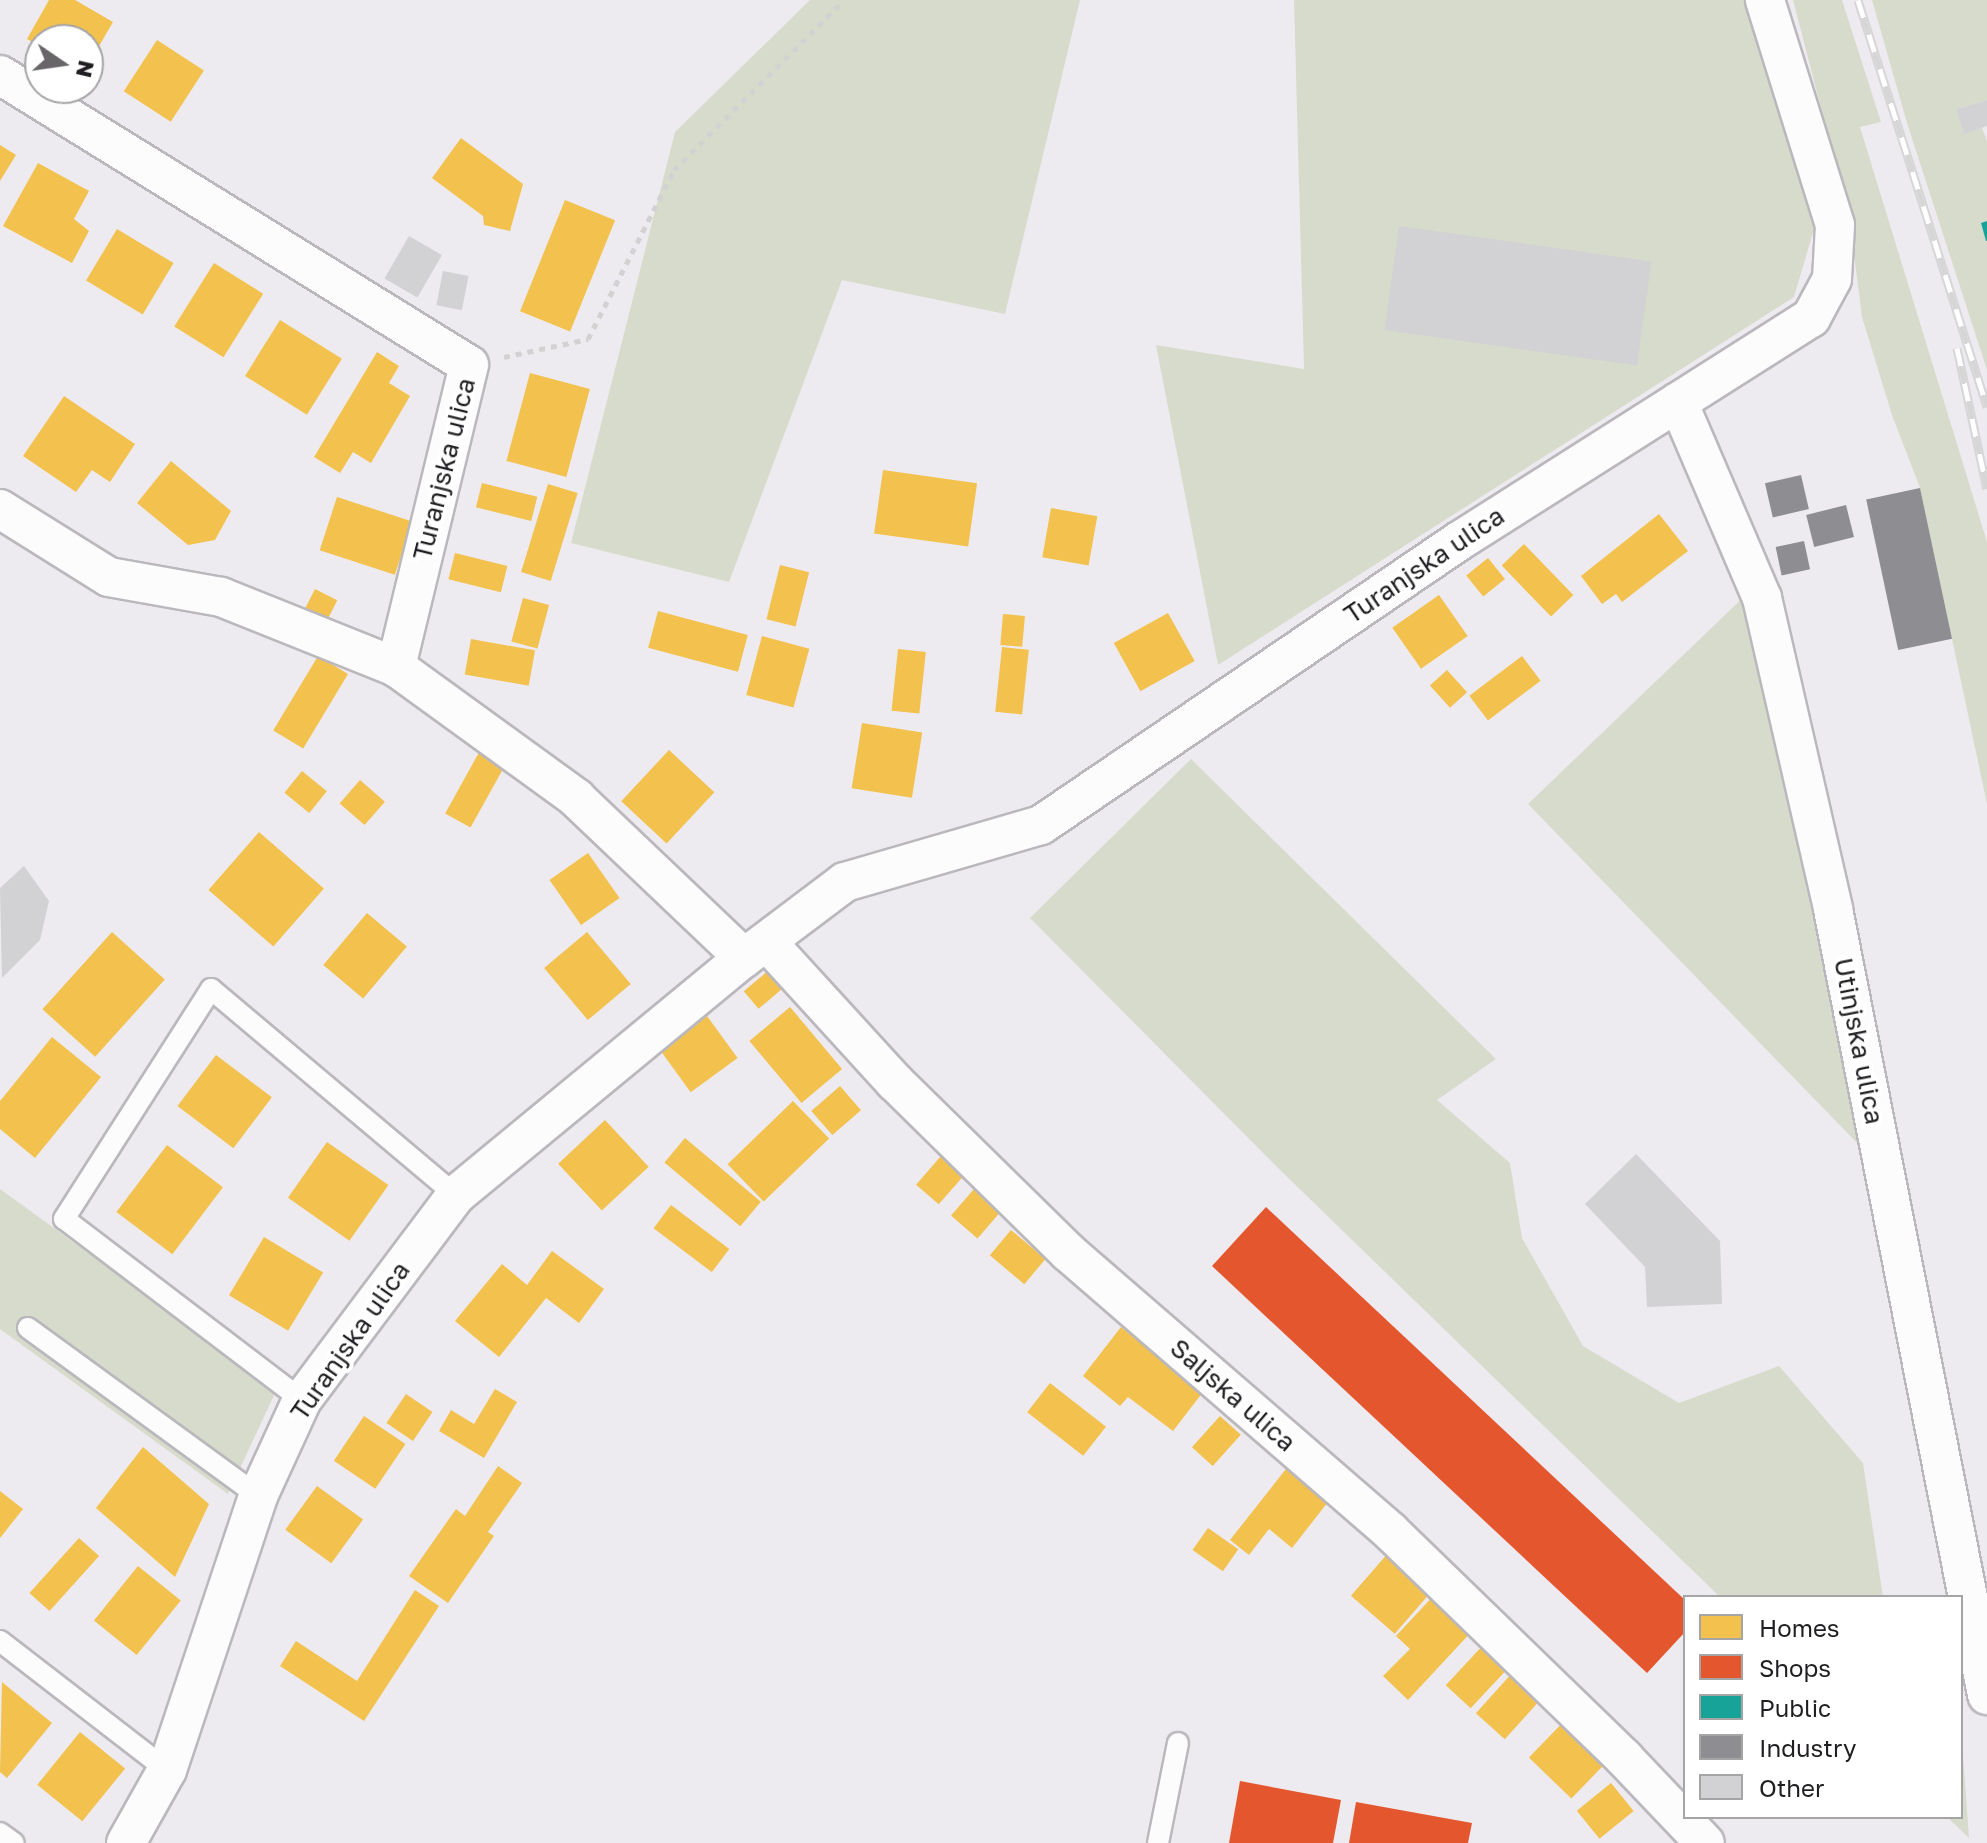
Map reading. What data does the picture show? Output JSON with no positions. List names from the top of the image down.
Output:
{
  "streets": {
    "street": ["Turanjska ulica", "Utinjska ulica", "Saljska ulica"]
  },
  "crossings": [
    ["Turanjska ulica", "Utinjska ulica"],
    ["Turanjska ulica", "Saljska ulica"]
  ],
  "legend": [
    "Homes",
    "Shops",
    "Public",
    "Industry",
    "Other"
  ],
  "north": "right"
}
